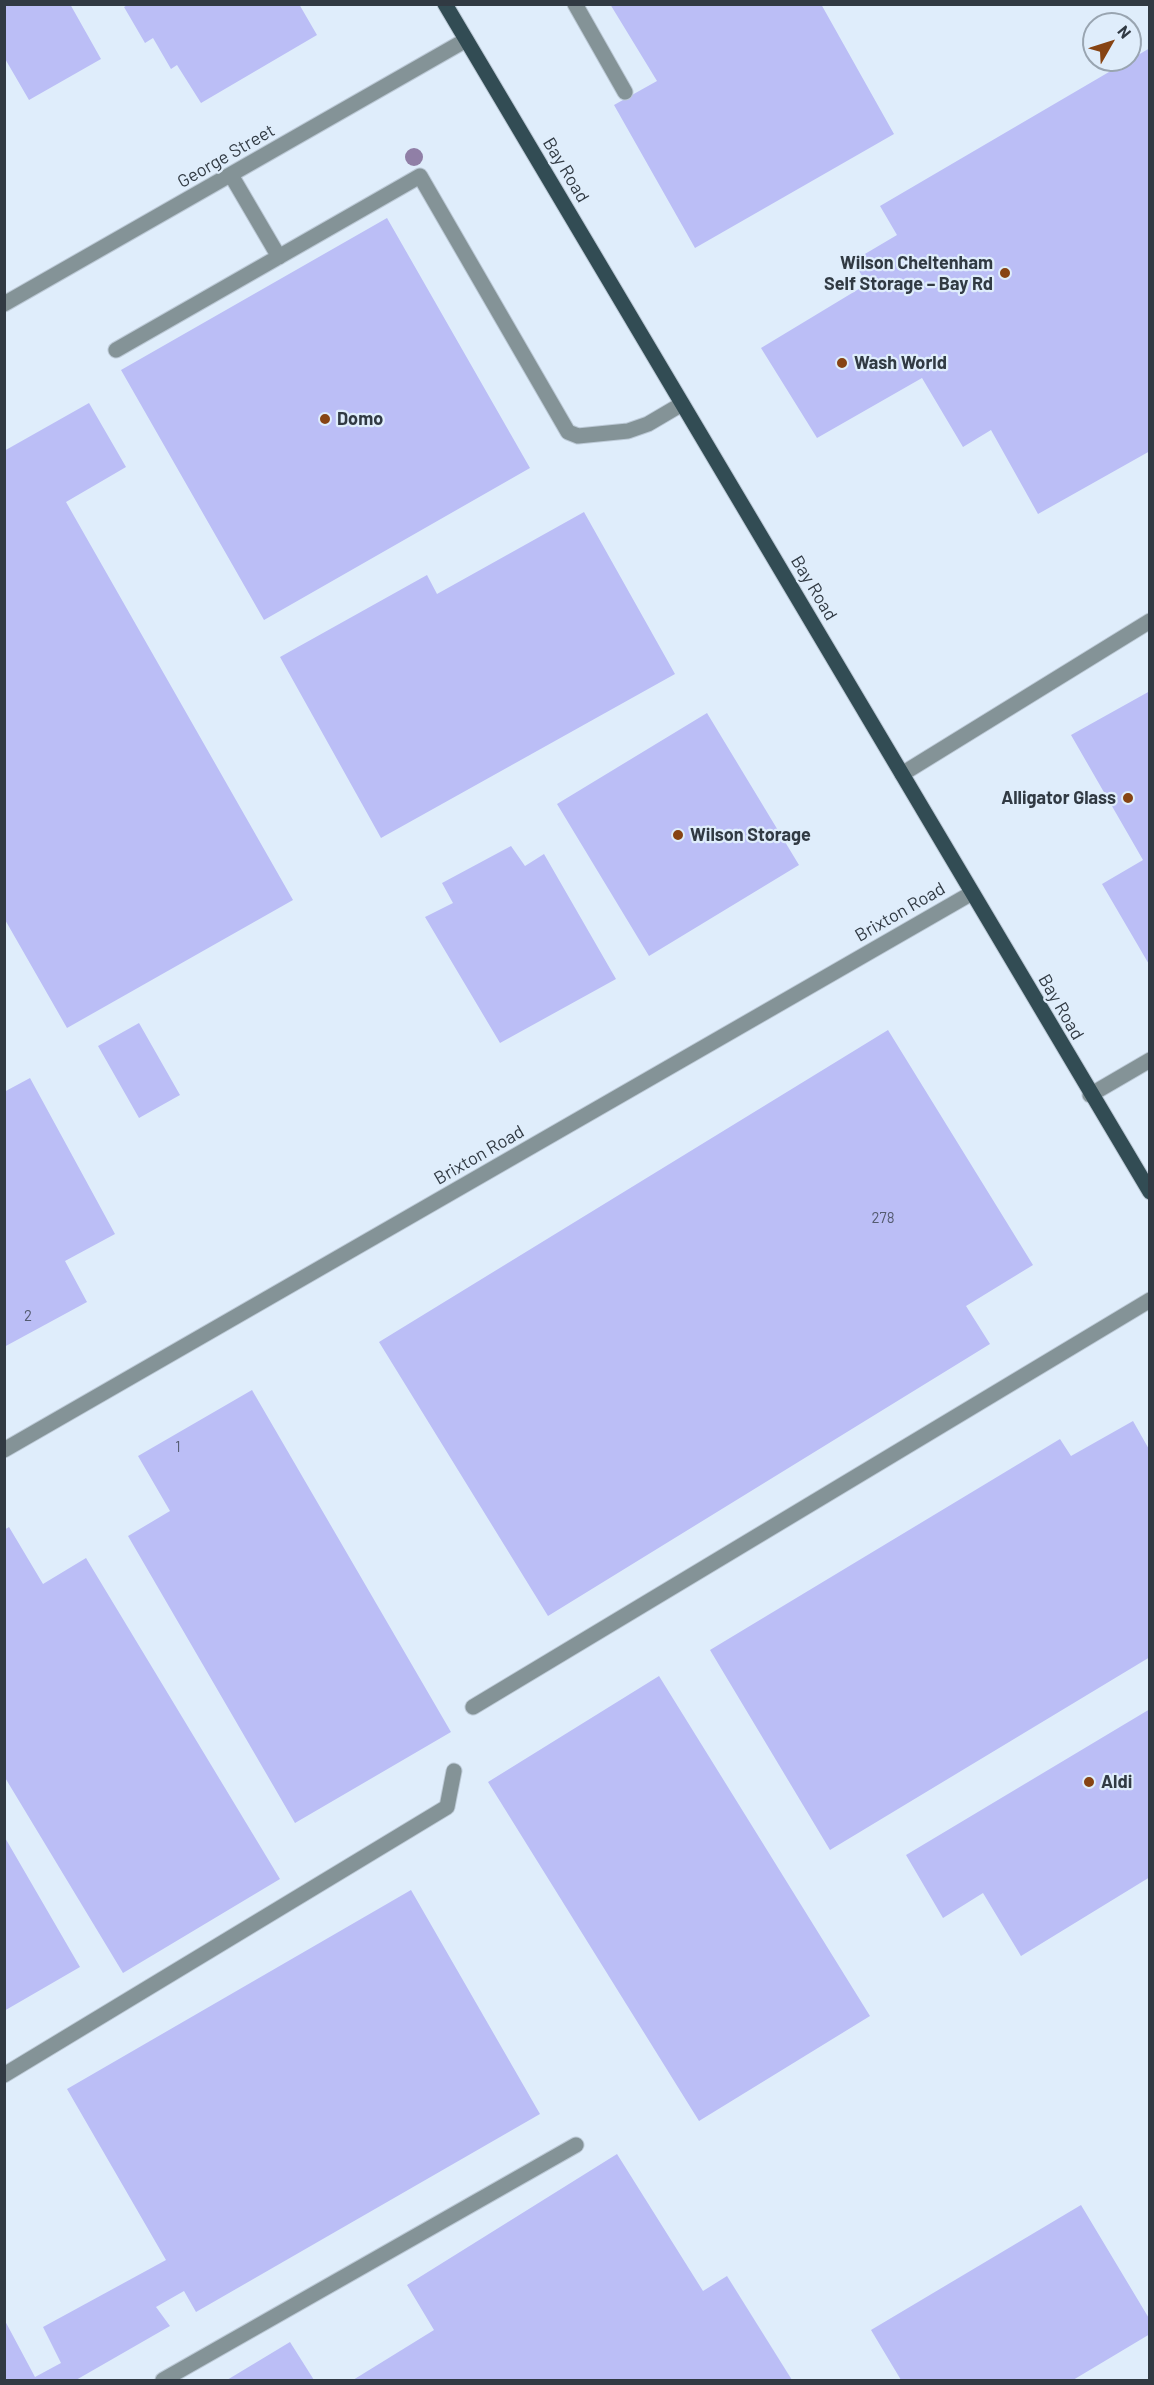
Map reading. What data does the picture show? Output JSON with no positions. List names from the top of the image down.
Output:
{
  "streets": {
    "main road": ["Bay Road"],
    "street": ["George Street", "Brixton Road"]
  },
  "crossings": [
    ["George Street", "Bay Road"],
    ["Bay Road", "Brixton Road"]
  ],
  "places": [
    "Wilson Cheltenham Self Storage – Bay Rd",
    "Wash World",
    "Domo",
    "Alligator Glass",
    "Wilson Storage",
    "Aldi"
  ],
  "house_numbers": ["278", "2", "1"],
  "north": "top right"
}
